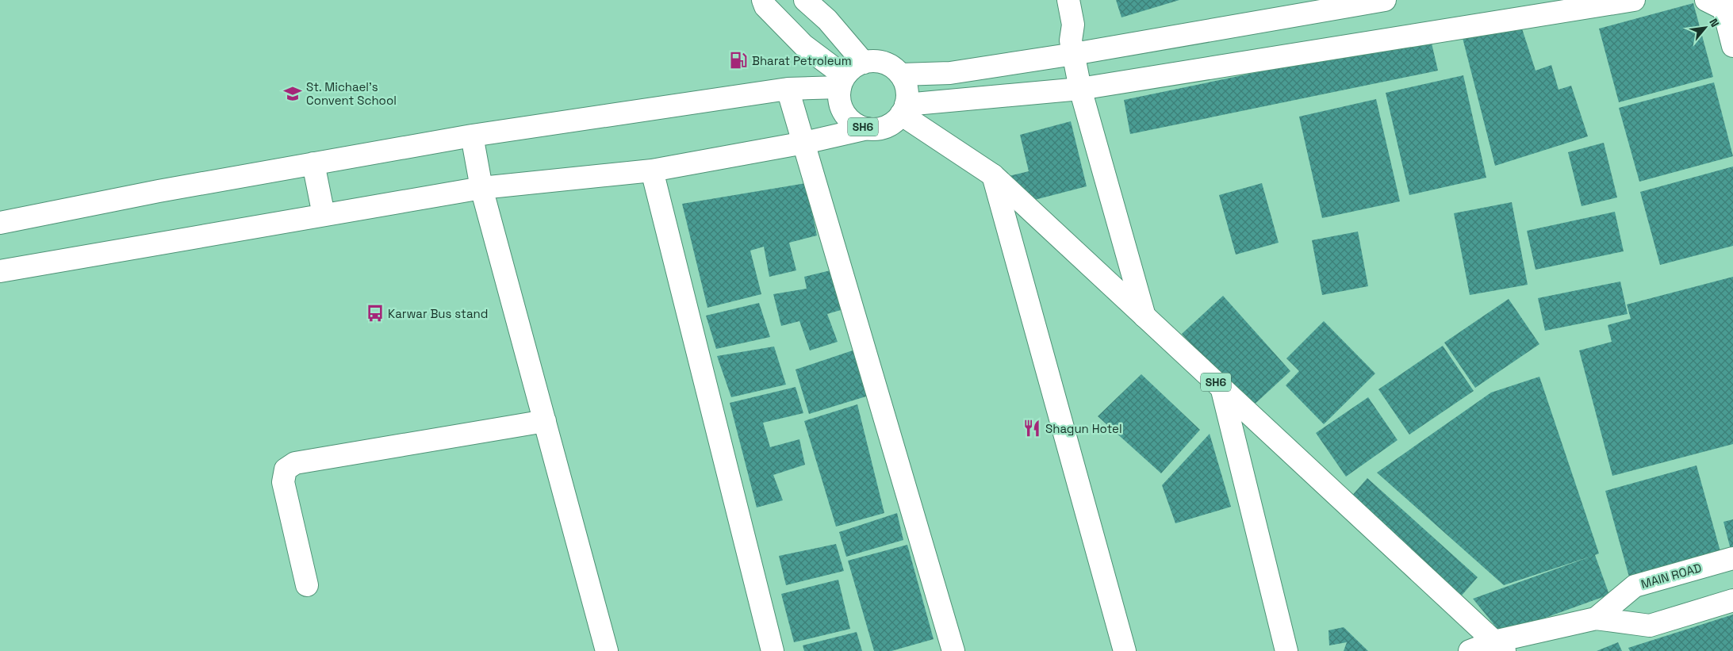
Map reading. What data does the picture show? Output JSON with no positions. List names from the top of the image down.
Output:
{
  "streets": {
    "street": ["SH6", "MAIN ROAD"]
  },
  "crossings": [
    ["SH6", "MAIN ROAD"]
  ],
  "places": {
    "fuel station": ["Bharat Petroleum"],
    "school or university": ["St. Michael's Convent School"],
    "bus stop": ["Karwar Bus stand"],
    "restaurant": ["Shagun Hotel"]
  },
  "north": "top right"
}
